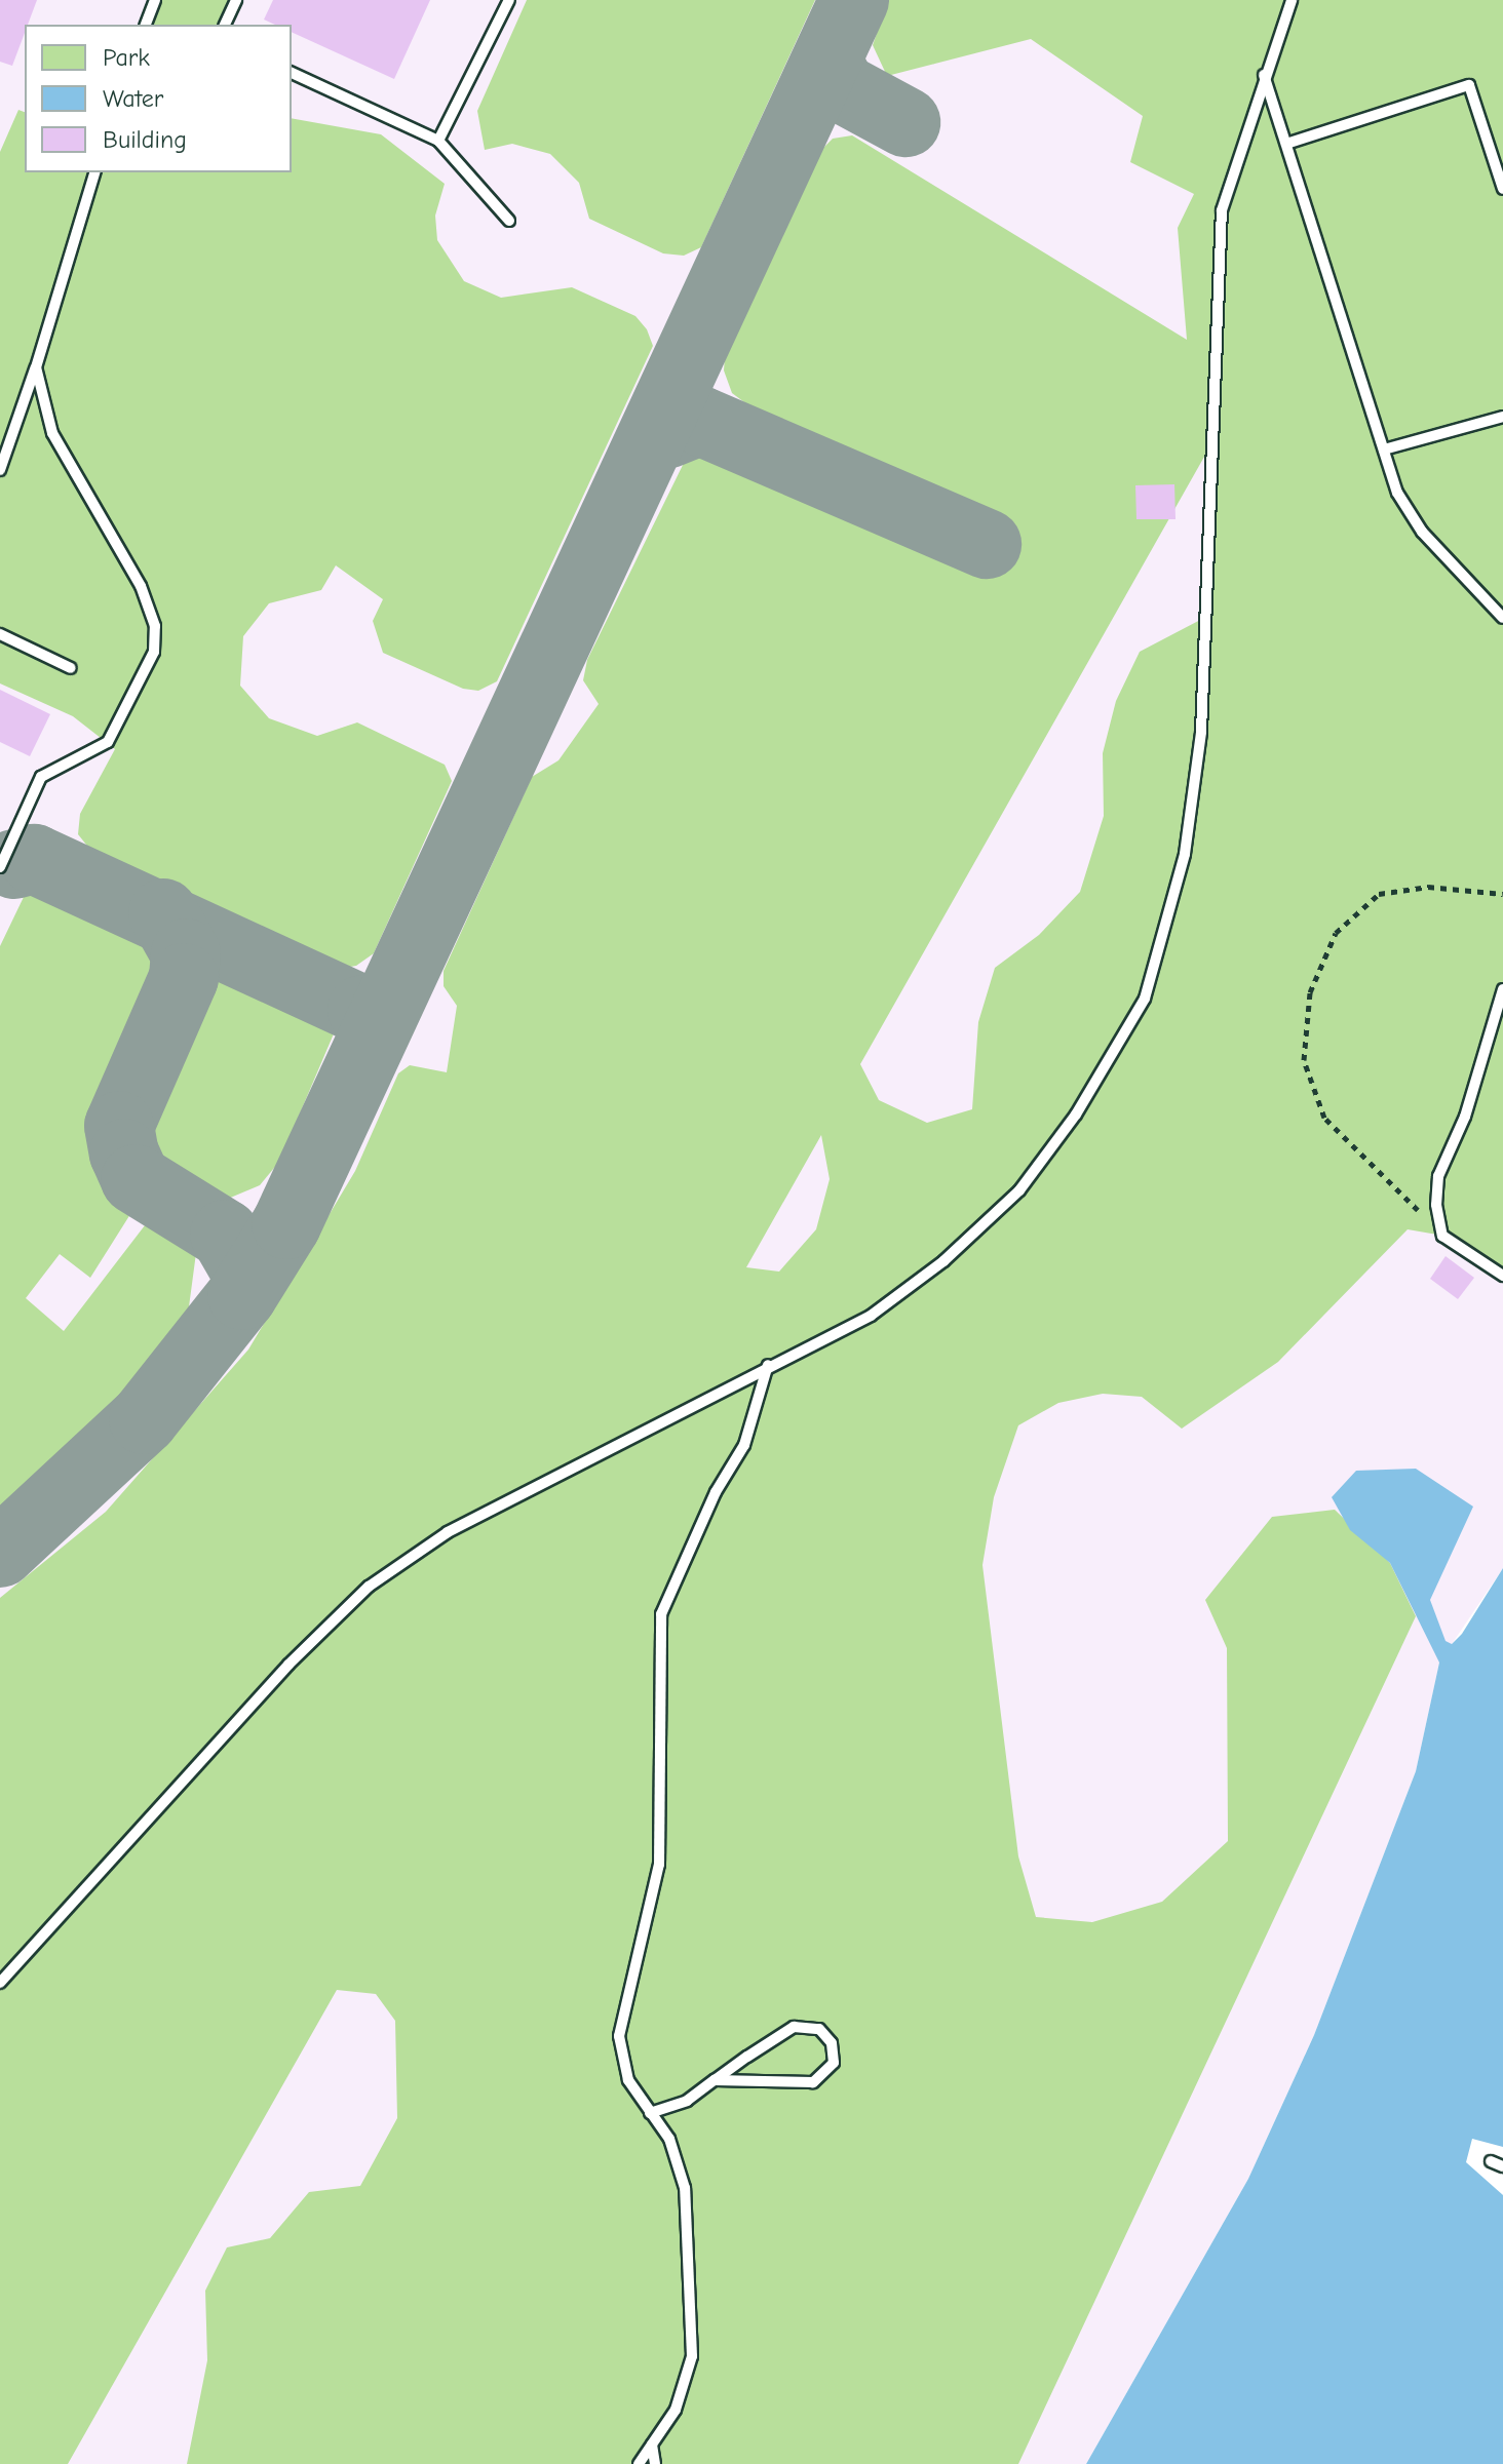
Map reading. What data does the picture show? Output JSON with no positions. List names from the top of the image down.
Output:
{
  "legend": ["Park", "Water", "Building"]
}
